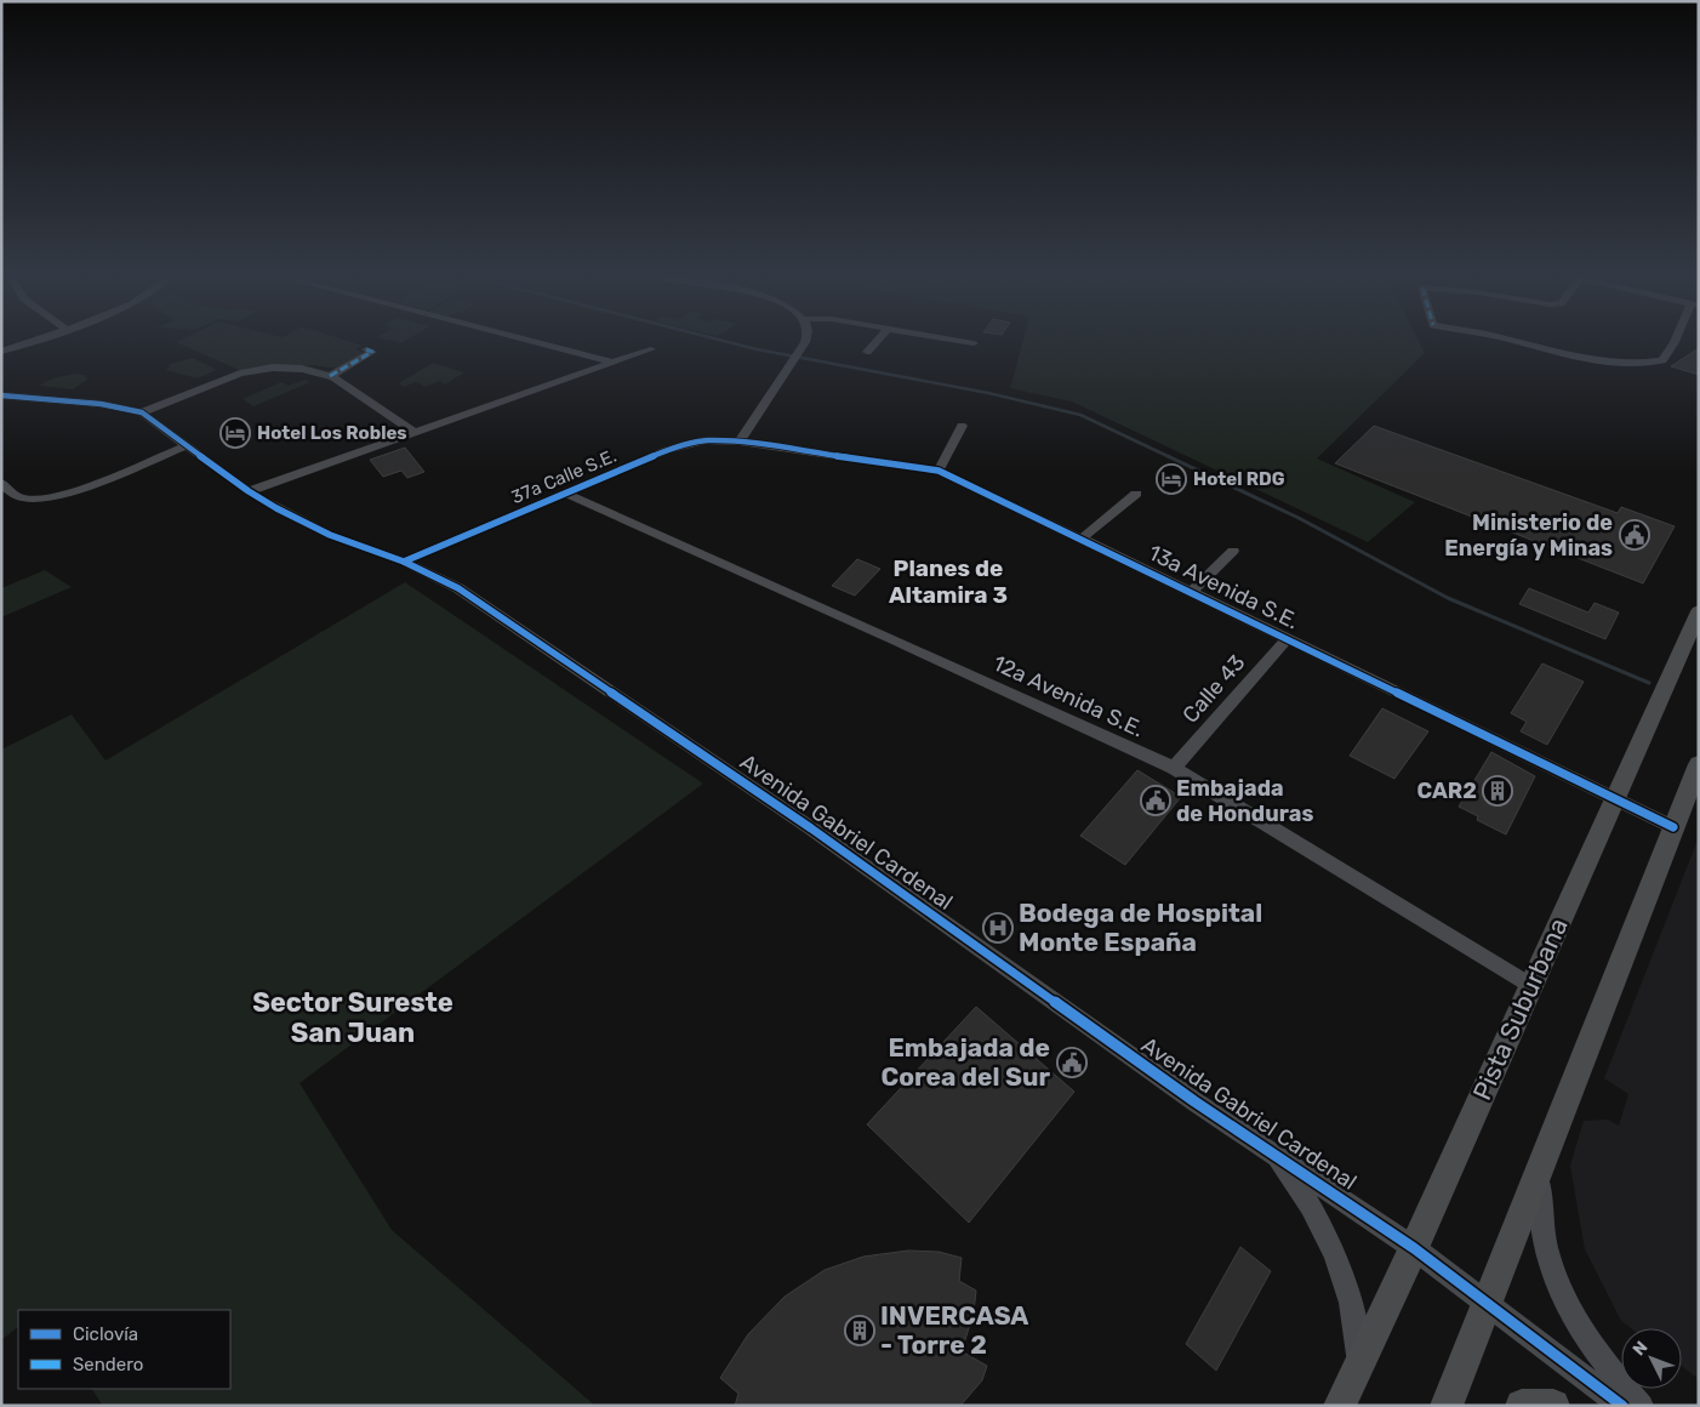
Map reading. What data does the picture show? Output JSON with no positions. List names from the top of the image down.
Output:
{
  "streets": {
    "main road": ["Pista Suburbana"],
    "street": [
      "37a Calle S.E.",
      "13a Avenida S.E.",
      "Calle 43",
      "12a Avenida S.E.",
      "Avenida Gabriel Cardenal"
    ]
  },
  "crossings": [
    ["37a Calle S.E.", "13a Avenida S.E."],
    ["37a Calle S.E.", "12a Avenida S.E."],
    ["37a Calle S.E.", "Avenida Gabriel Cardenal"],
    ["13a Avenida S.E.", "Calle 43"],
    ["13a Avenida S.E.", "Pista Suburbana"],
    ["Calle 43", "12a Avenida S.E."],
    ["12a Avenida S.E.", "Pista Suburbana"],
    ["Avenida Gabriel Cardenal", "Pista Suburbana"]
  ],
  "districts": ["Planes de Altamira 3", "Sector Sureste San Juan"],
  "places": {
    "hotel": ["Hotel Los Robles", "Hotel RDG"],
    "public building": ["Ministerio de Energía y Minas", "Embajada de Honduras", "Embajada de Corea del Sur"],
    "building": ["CAR2", "INVERCASA - Torre 2"],
    "hospital": ["Bodega de Hospital Monte España"]
  },
  "legend": ["Ciclovía", "Sendero"],
  "north": "top left"
}
